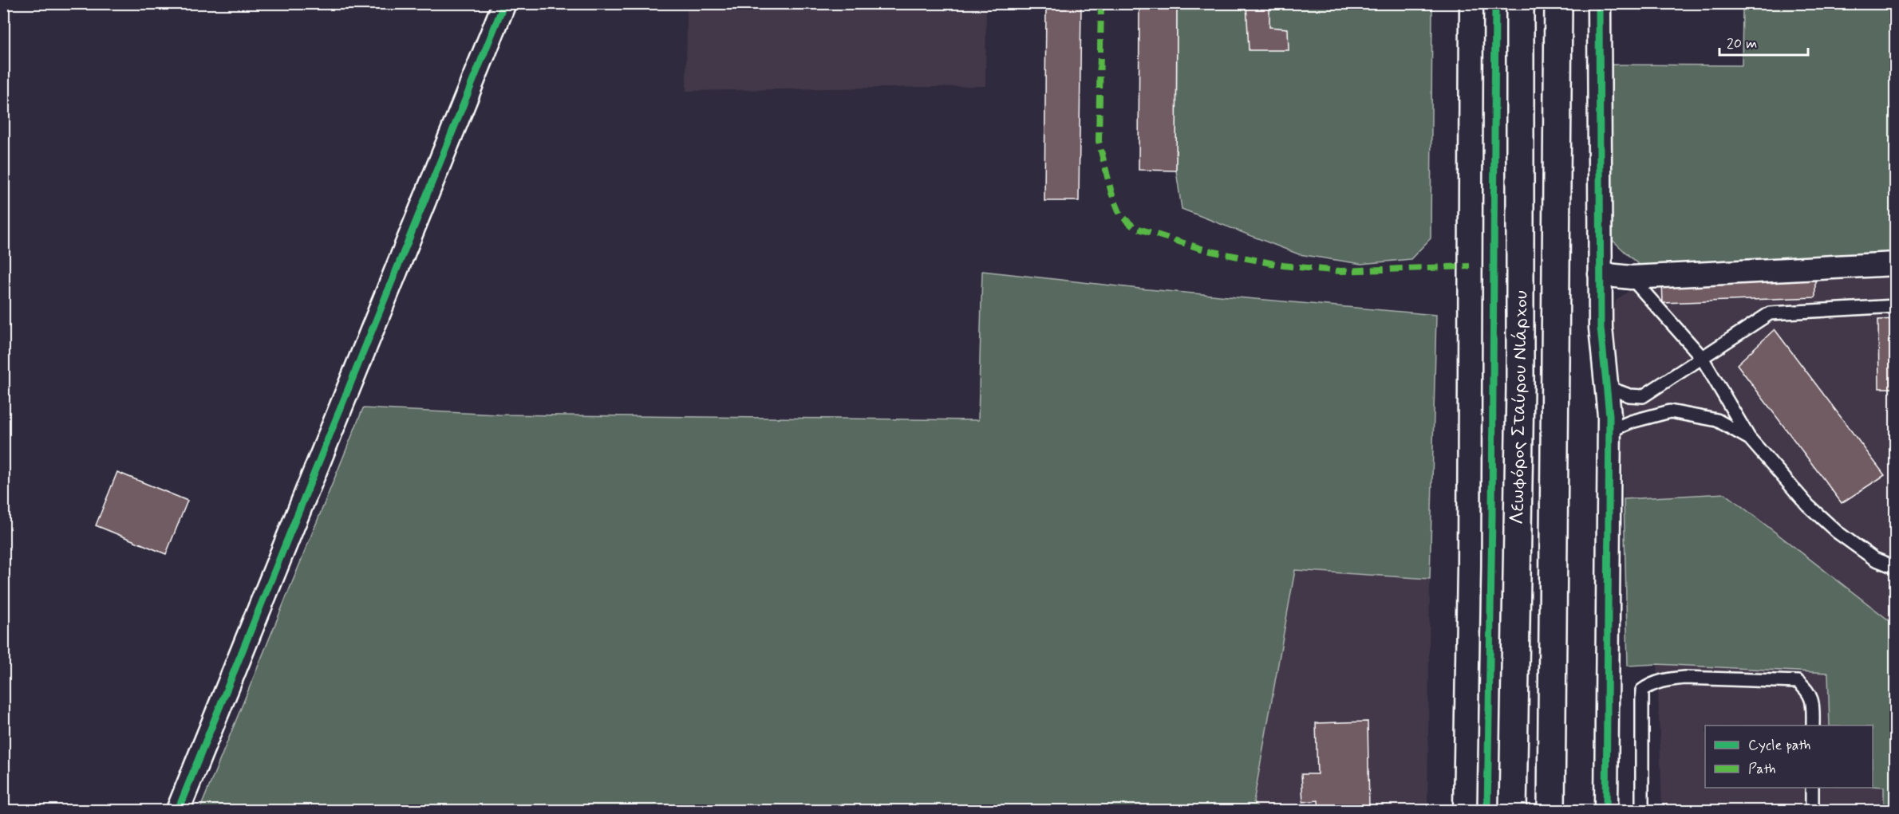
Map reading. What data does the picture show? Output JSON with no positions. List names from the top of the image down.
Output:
{
  "streets": {
    "main road": ["Λεωφόρος Σταύρου Νιάρχου"]
  },
  "legend": ["Cycle path", "Path"],
  "scale_bar": "20 m"
}
